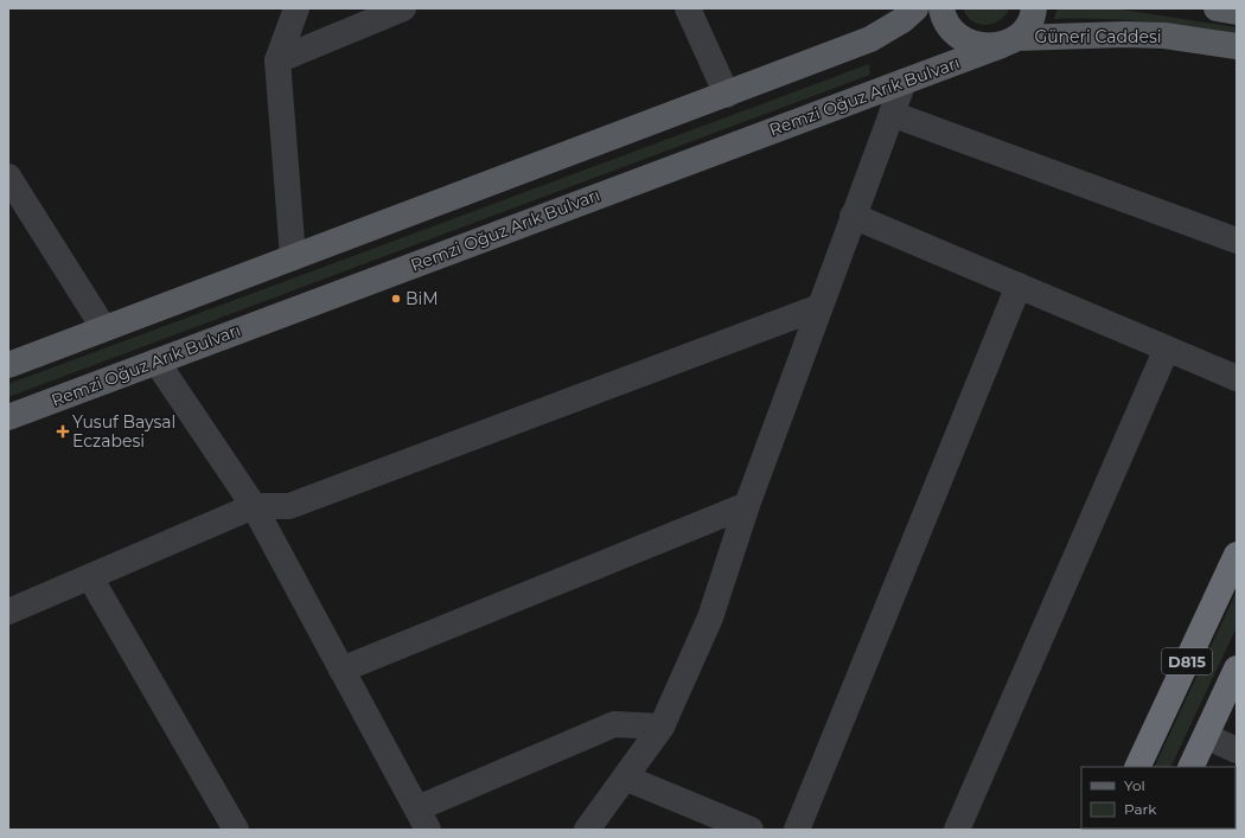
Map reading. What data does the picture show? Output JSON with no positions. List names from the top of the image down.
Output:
{
  "streets": {
    "highway": ["D815"],
    "main road": ["Güneri Caddesi", "Remzi Oğuz Arık Bulvarı"]
  },
  "crossings": [
    ["Güneri Caddesi", "Remzi Oğuz Arık Bulvarı"]
  ],
  "places": {
    "other": ["BiM"],
    "health": ["Yusuf Baysal Eczabesi"]
  },
  "legend": ["Yol", "Park"]
}
